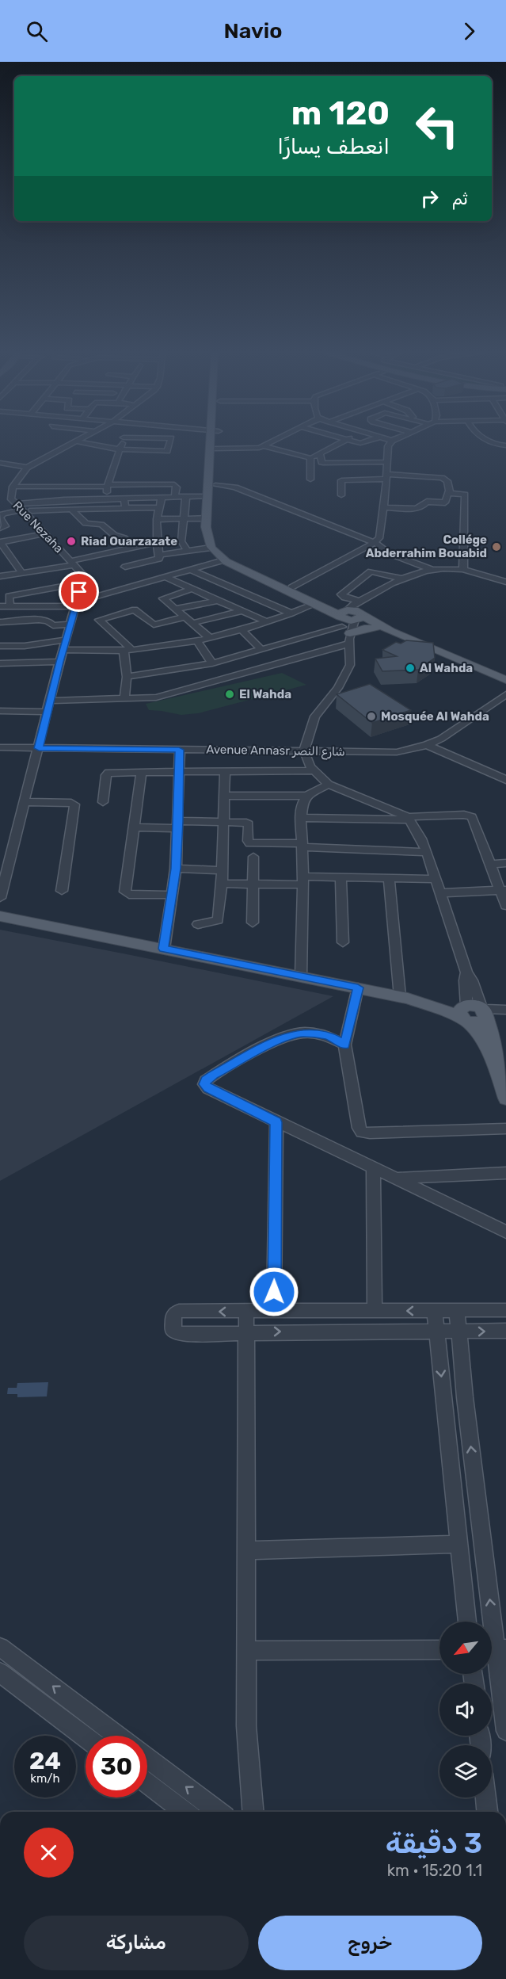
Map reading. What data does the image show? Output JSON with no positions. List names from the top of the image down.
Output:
{
  "streets": {
    "street": ["Rue Nezaha", "Avenue Annasr شارع النصر"]
  },
  "places": [
    "Riad Ouarzazate",
    "Collége Abderrahim Bouabid",
    "Al Wahda",
    "El Wahda",
    "Mosquée Al Wahda"
  ],
  "north": "bottom left",
  "page": {
    "header": "Navio",
    "turn": ["120 m", "انعطف يسارًا"],
    "then": "ثم",
    "speed": "24 km/h",
    "limit": "30",
    "heading": ["3 دقيقة", "1.1 km · 15:20"],
    "buttons": ["خروج", "مشاركة"]
  }
}
